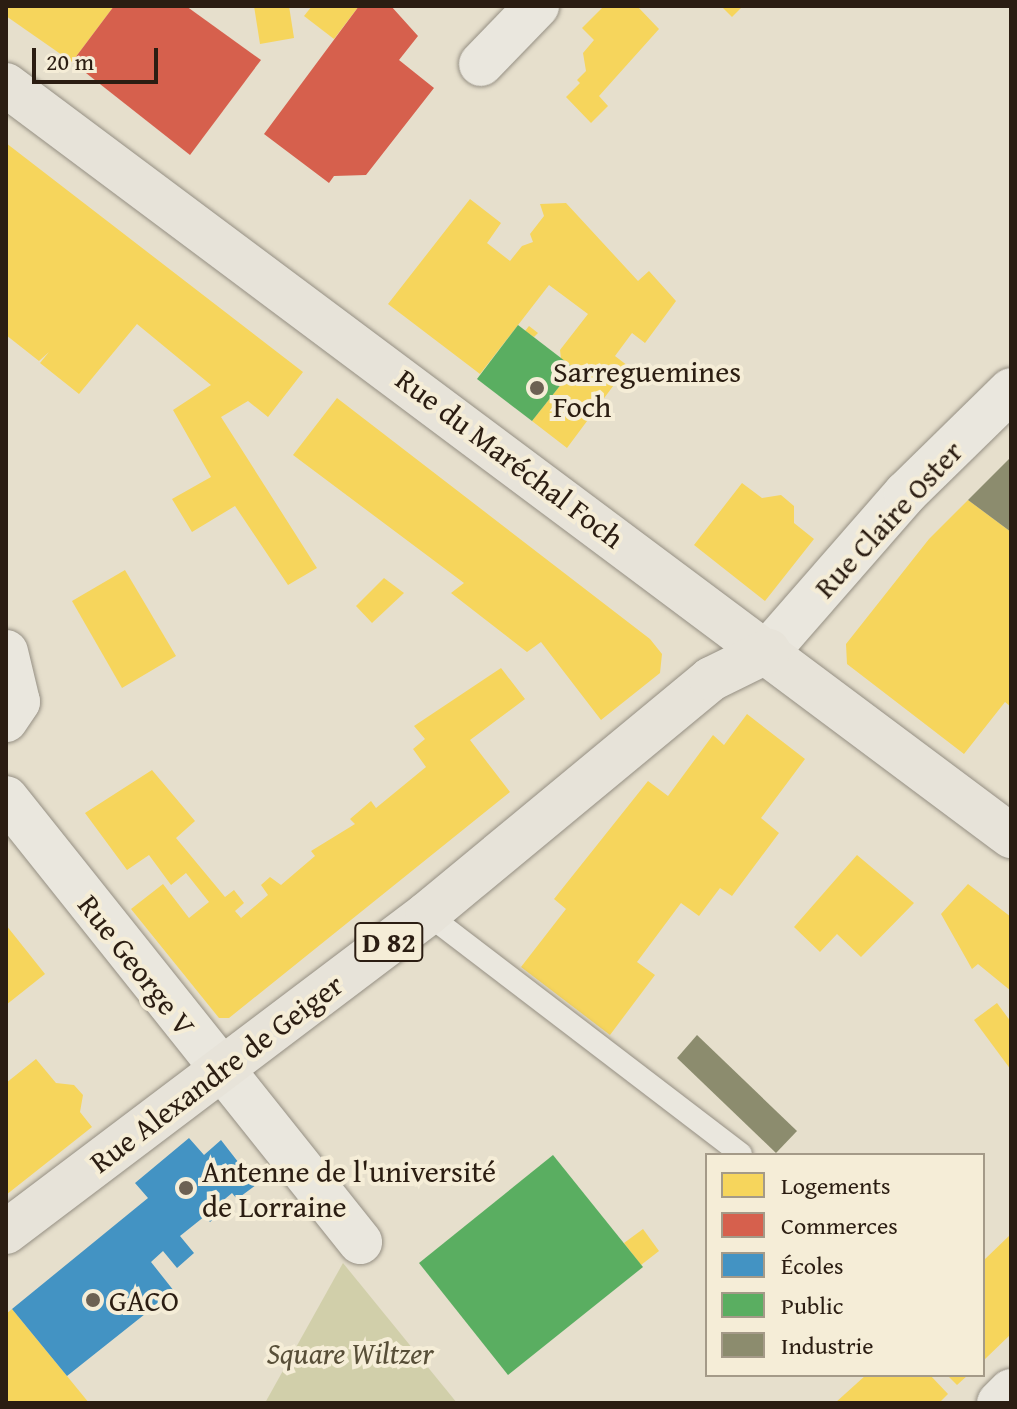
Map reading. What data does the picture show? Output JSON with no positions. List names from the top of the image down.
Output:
{
  "streets": {
    "main road": ["Rue du Maréchal Foch", "D 82", "Rue Alexandre de Geiger"],
    "street": ["Rue Claire Oster", "Rue George V"]
  },
  "crossings": [
    ["Rue du Maréchal Foch", "Rue Claire Oster"],
    ["Rue du Maréchal Foch", "Rue Alexandre de Geiger"],
    ["Rue Claire Oster", "Rue Alexandre de Geiger"],
    ["Rue George V", "Rue Alexandre de Geiger"]
  ],
  "parks": ["Square Wiltzer"],
  "places": ["Sarreguemines Foch", "Antenne de l'université de Lorraine", "GACO"],
  "legend": [
    "Logements",
    "Commerces",
    "Écoles",
    "Public",
    "Industrie"
  ],
  "scale_bar": "20 m"
}
